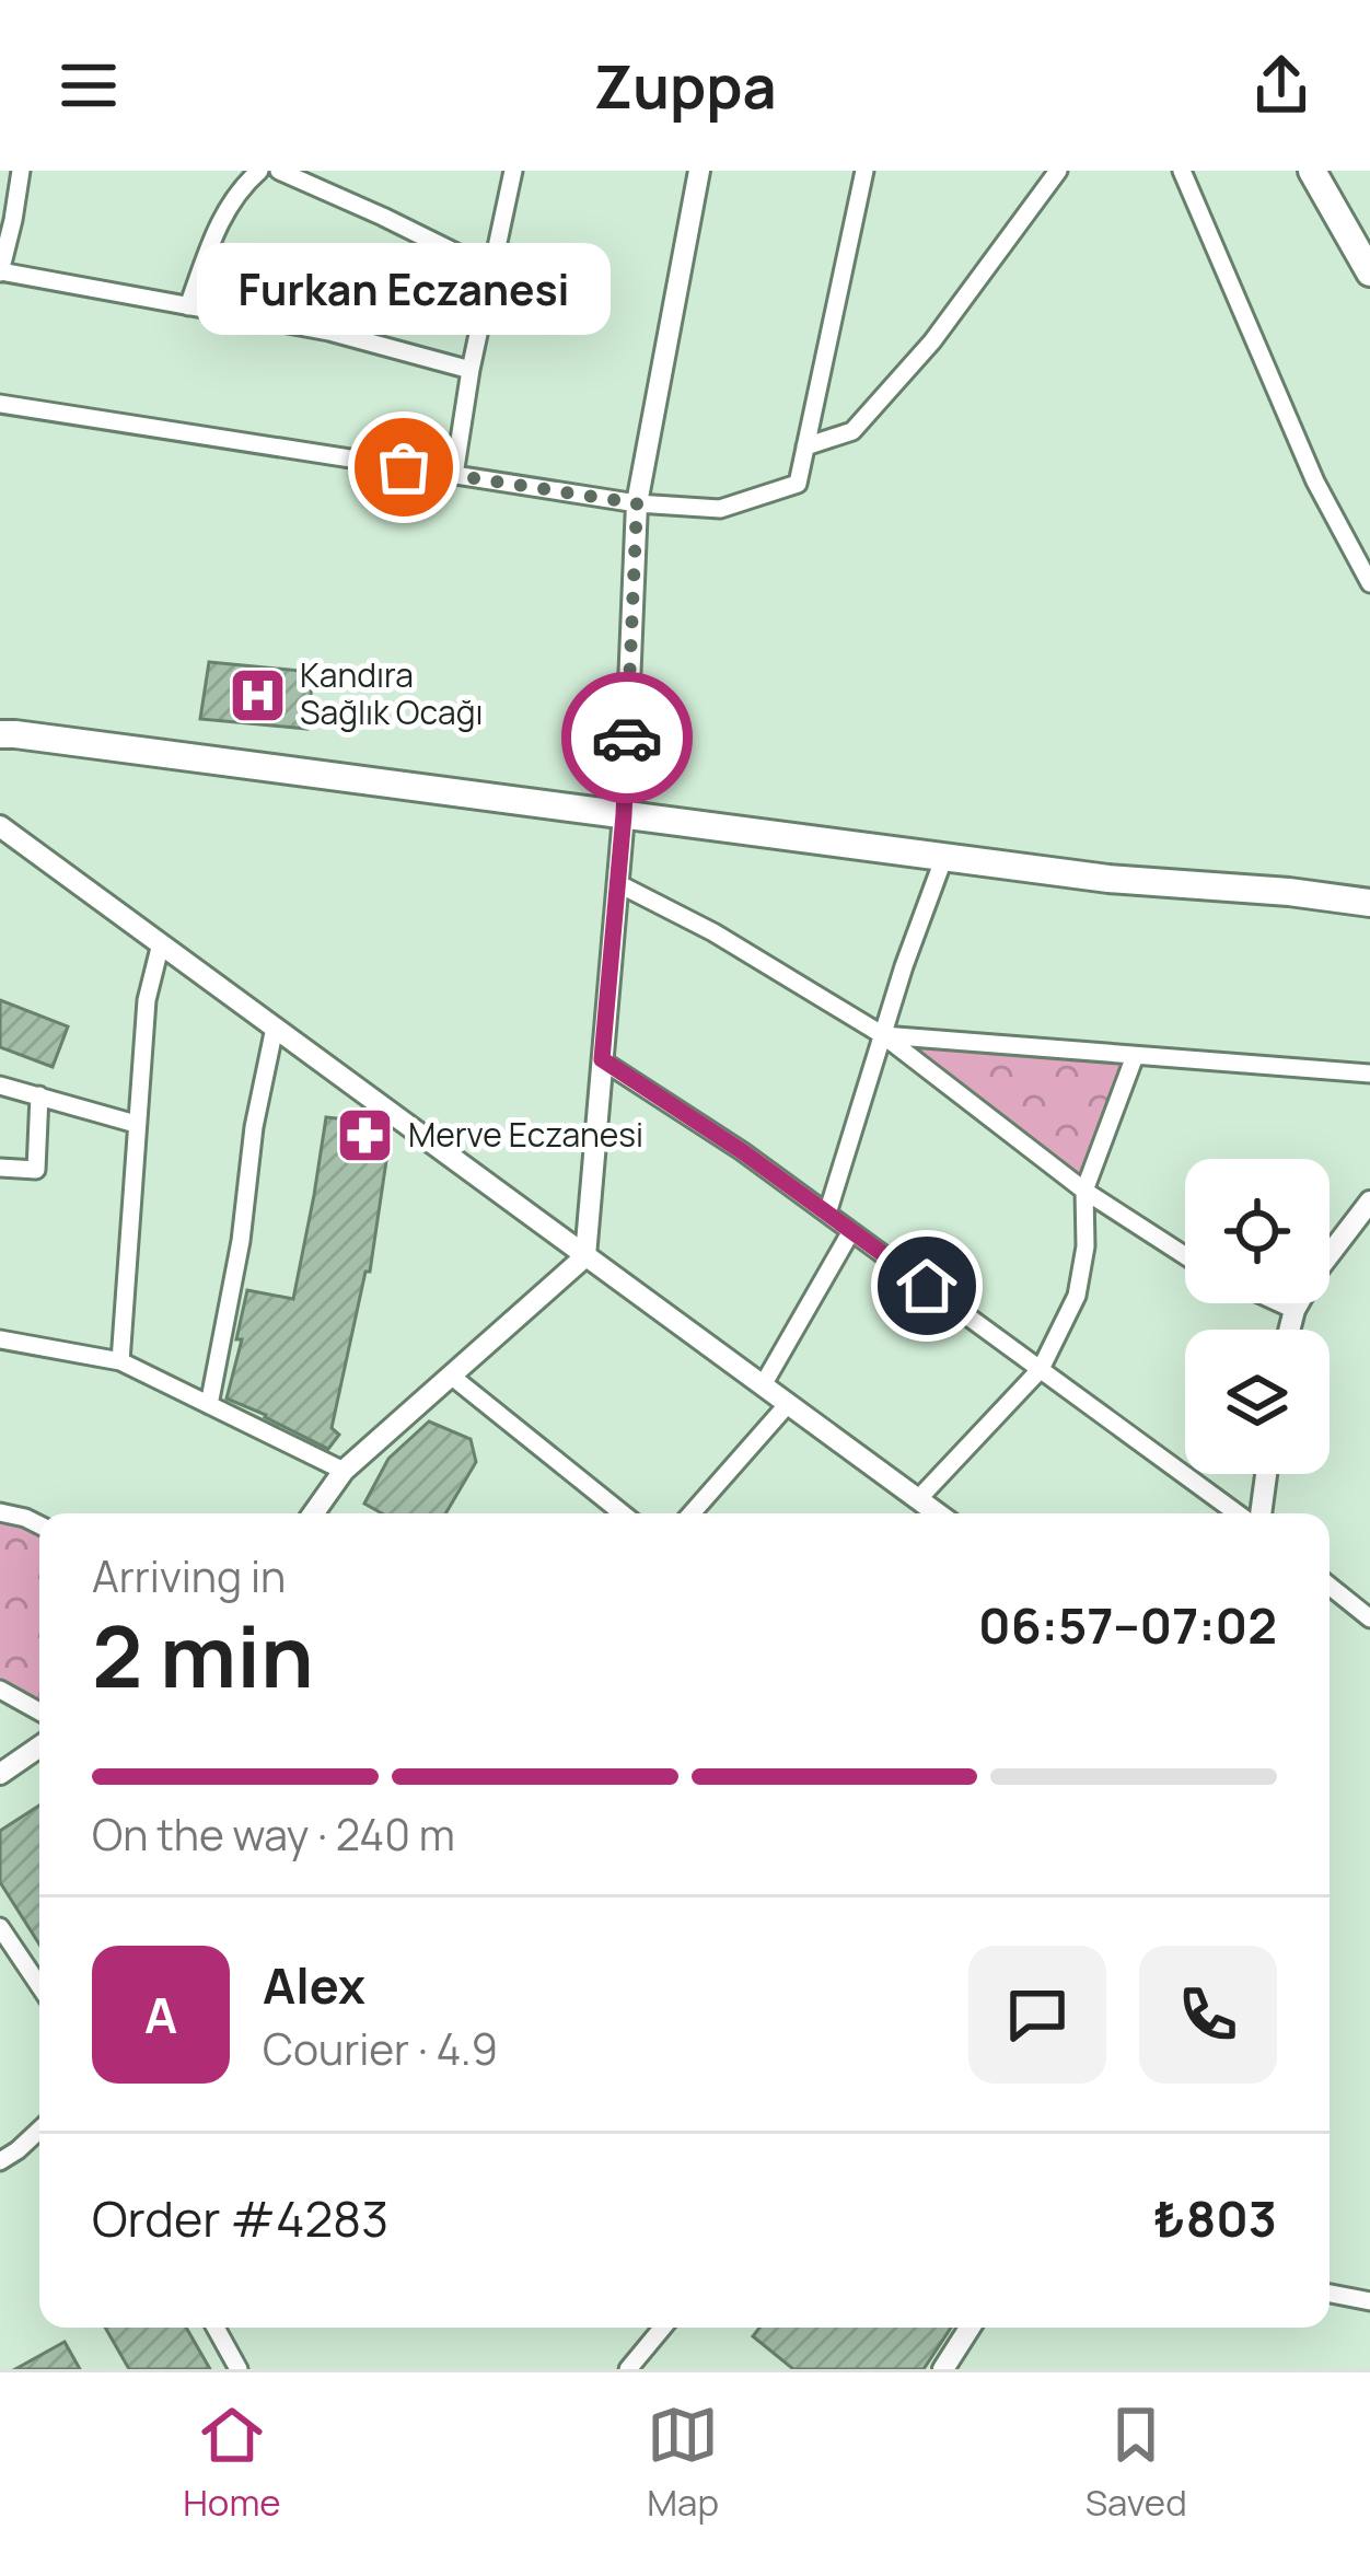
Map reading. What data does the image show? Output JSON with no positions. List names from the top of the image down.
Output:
{
  "places": {
    "other": ["Furkan Eczanesi"],
    "hospital": ["Kandıra Sağlık Ocağı"],
    "pharmacy": ["Merve Eczanesi"]
  },
  "page": {
    "header": "Zuppa",
    "bubble": "Furkan Eczanesi",
    "heading": ["2 min", "Arriving in", "06:57–07:02"],
    "panel": [
      "Alex",
      "Courier · 4.9",
      "Order #4283",
      "₺803"
    ],
    "bar": "On the way · 240 m",
    "round": "A",
    "tabs": ["Home", "Map", "Saved"]
  }
}
